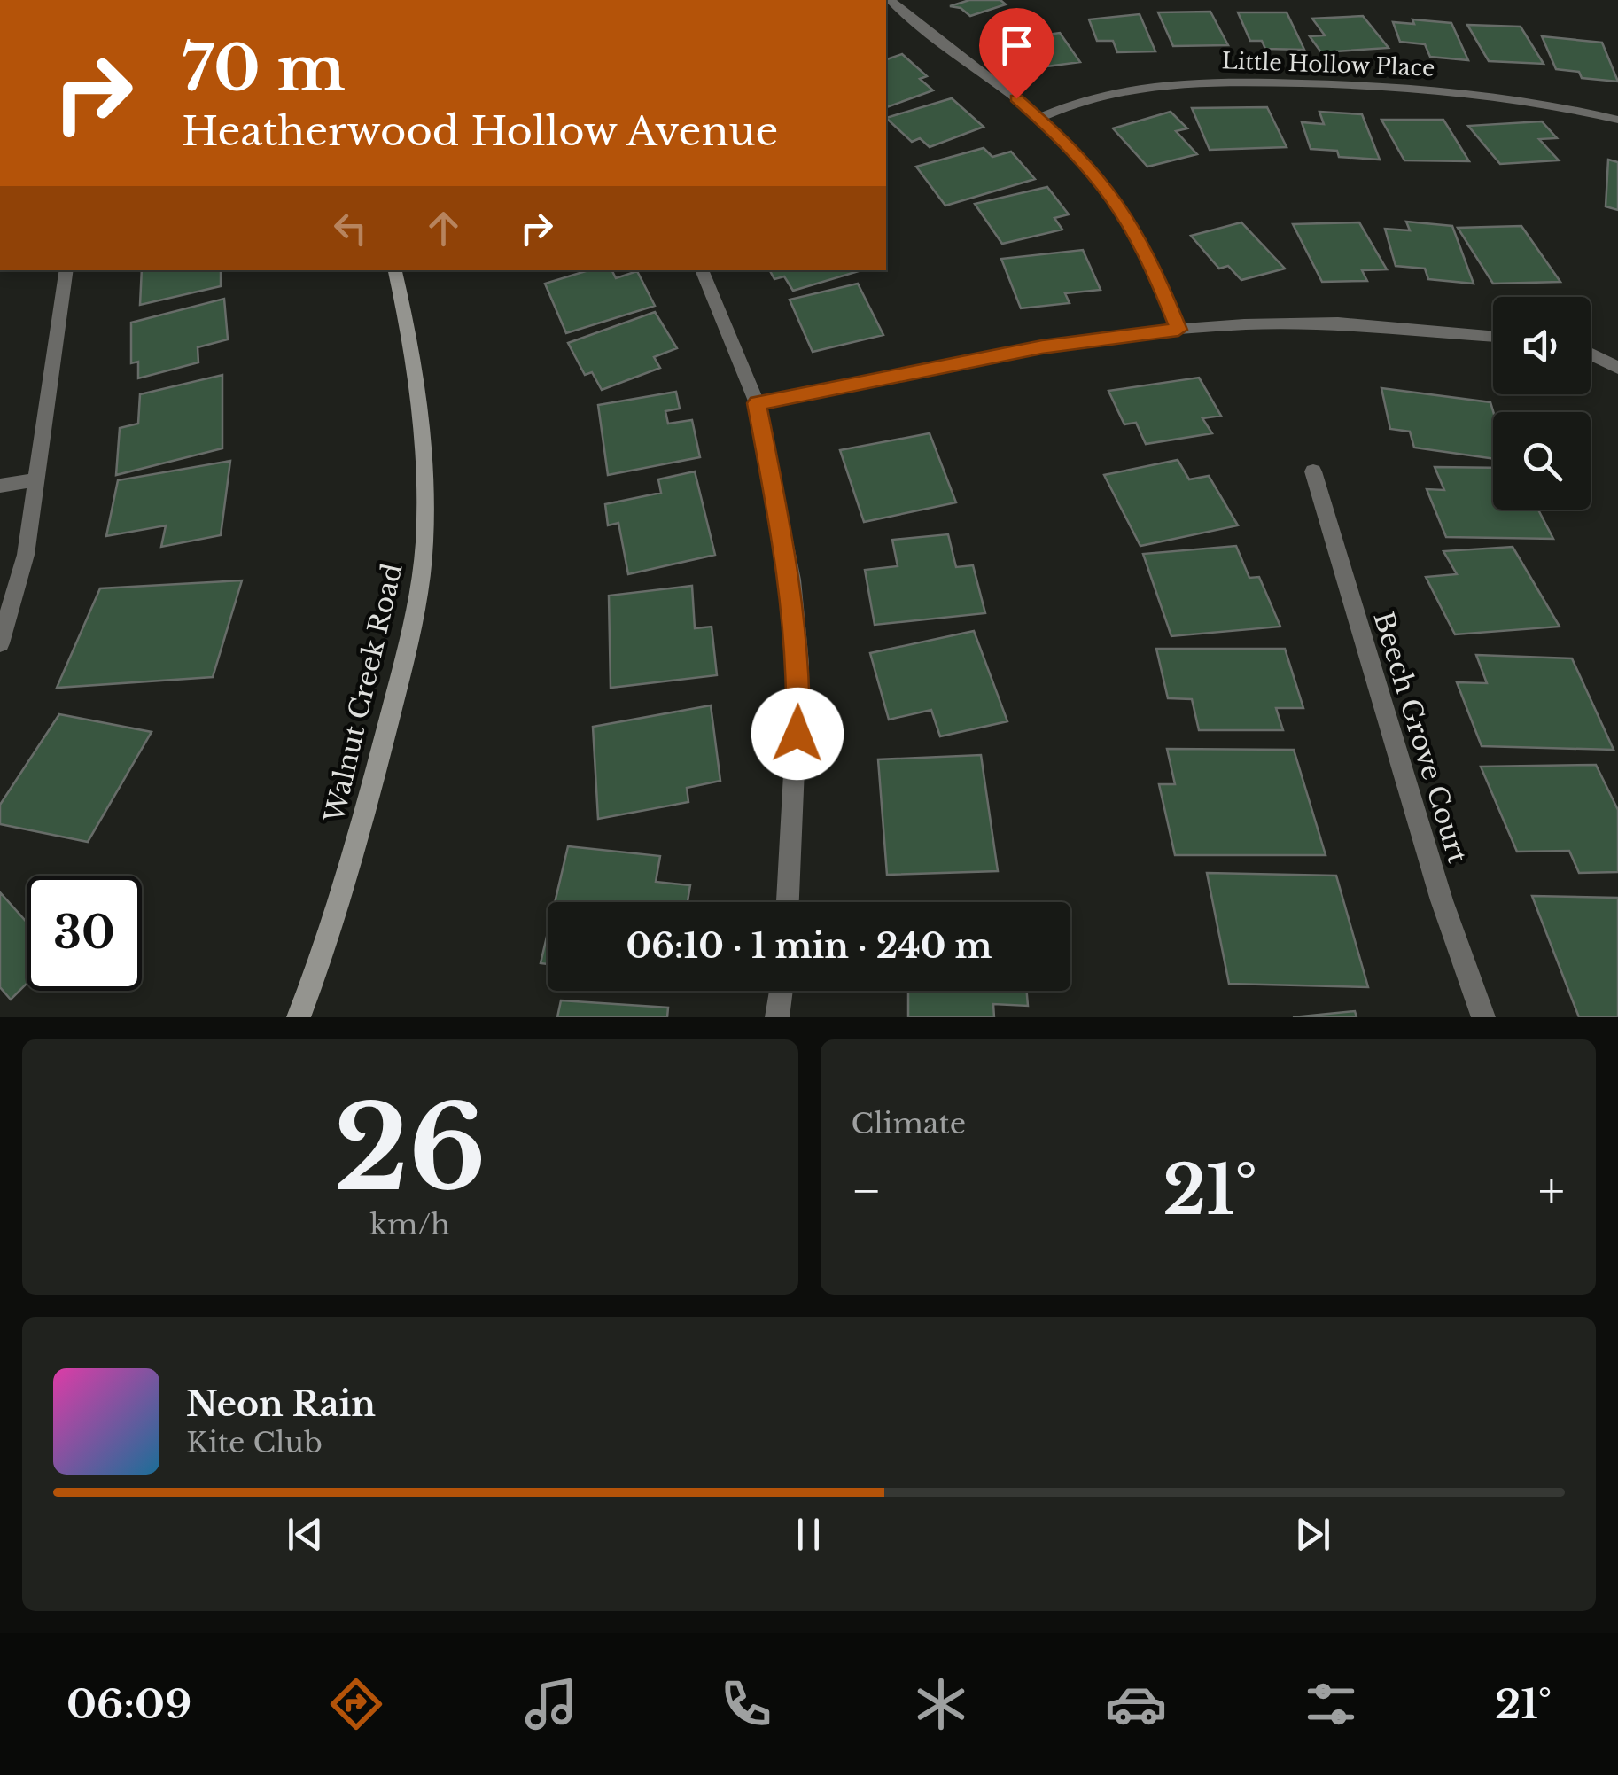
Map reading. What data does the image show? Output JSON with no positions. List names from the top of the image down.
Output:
{
  "streets": {
    "street": ["Little Hollow Place", "Walnut Creek Road", "Beech Grove Court"]
  },
  "page": {
    "turn": ["70 m", "Heatherwood Hollow Avenue"],
    "limit": "30",
    "trip": "06:10 · 1 min · 240 m",
    "tile": [
      ["26", "km/h"],
      "Climate"
    ],
    "heat": ["−", "21°", "+"],
    "song": ["Neon Rain", "Kite Club"],
    "tabs": ["06:09", "21°"]
  }
}
